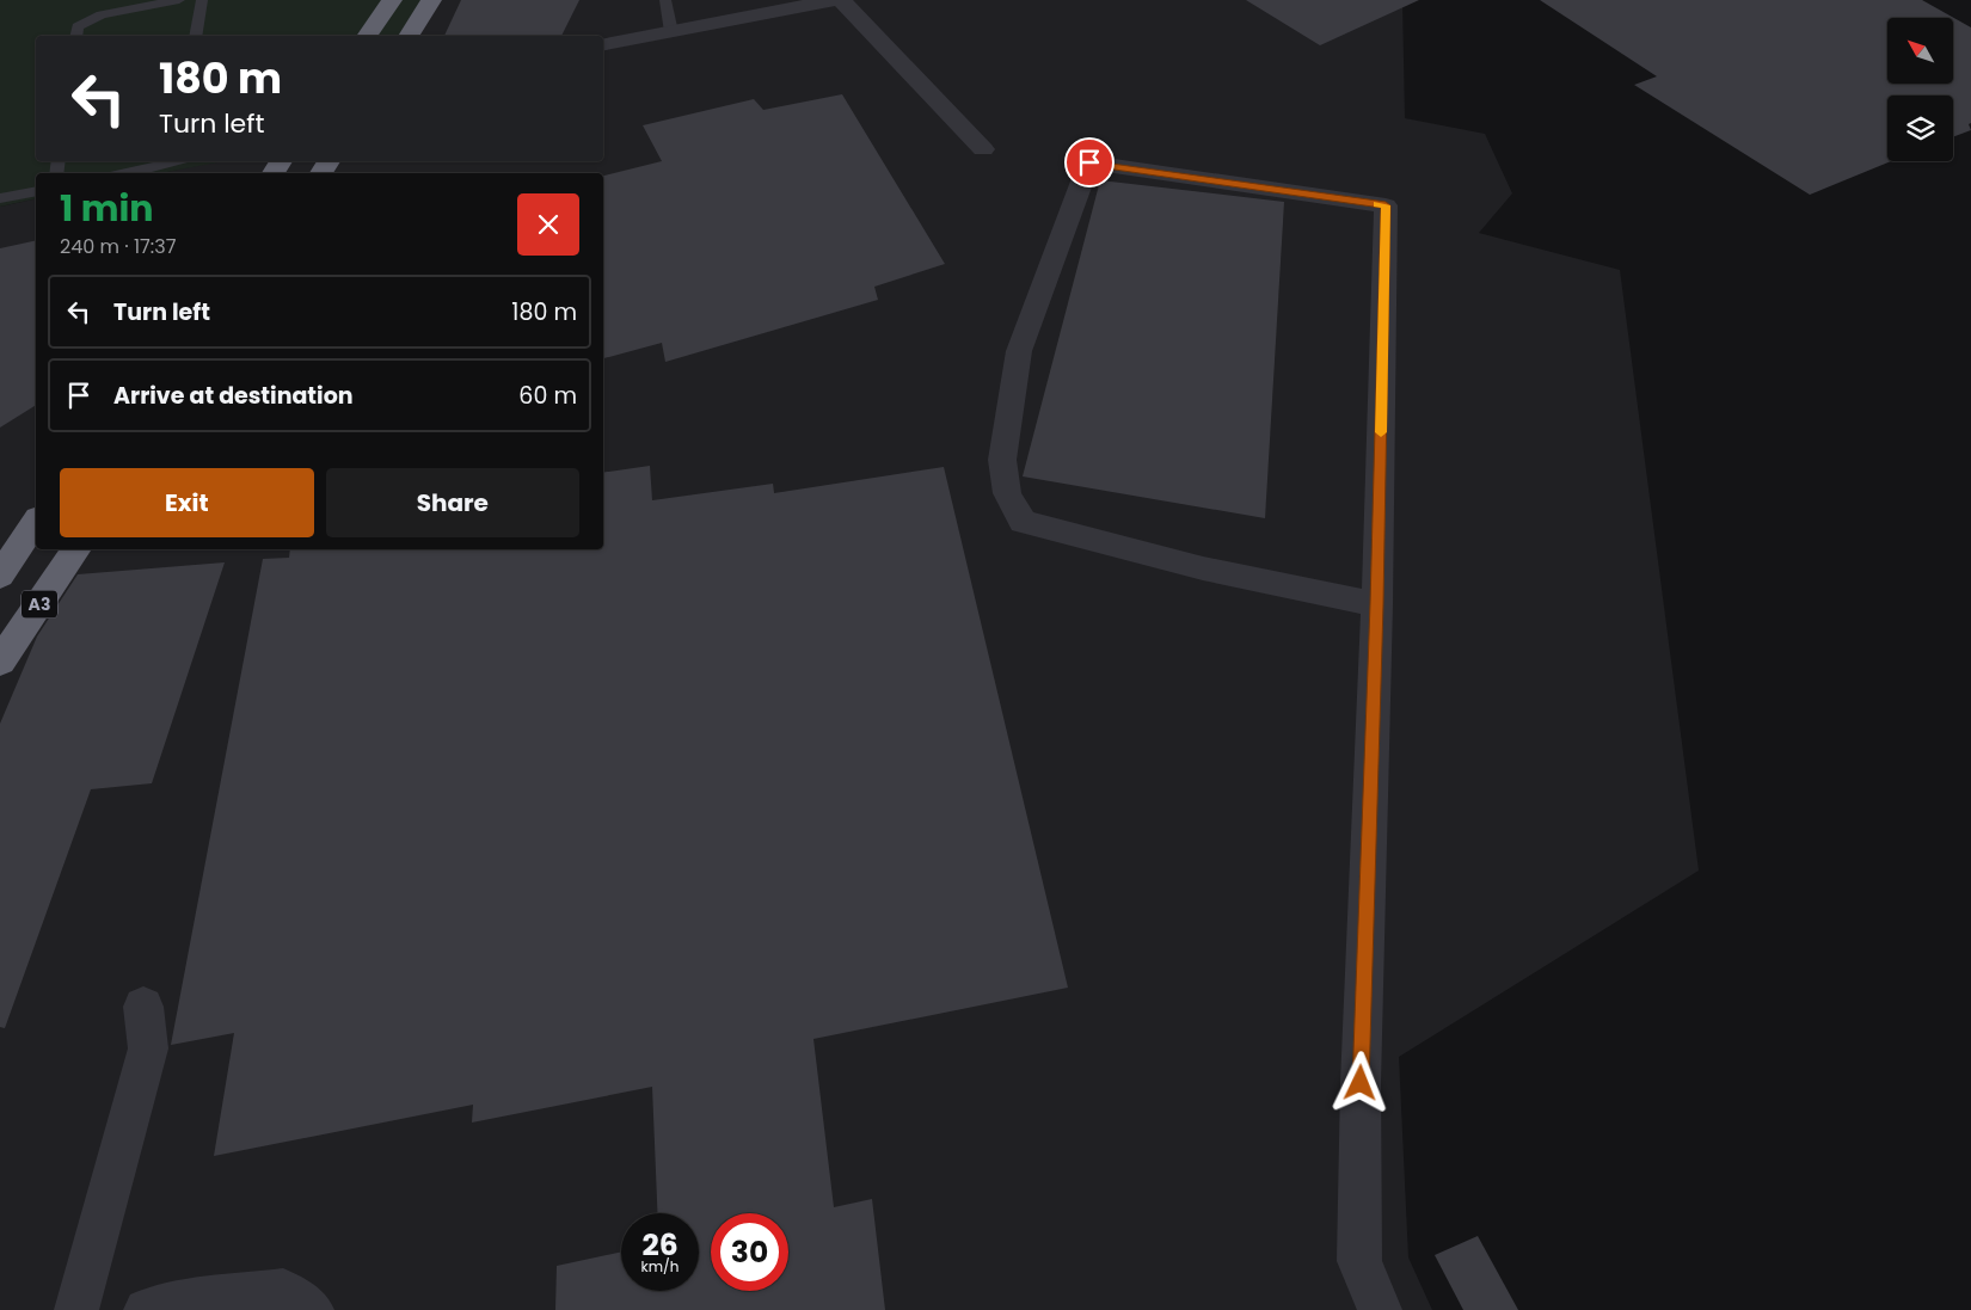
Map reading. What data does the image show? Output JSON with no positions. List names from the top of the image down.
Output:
{
  "streets": {
    "highway": ["A3"]
  },
  "north": "top left",
  "page": {
    "turn": ["180 m", "Turn left"],
    "heading": ["1 min", "240 m · 17:37"],
    "list": [
      {
        "name": "Turn left",
        "value": "180 m"
      },
      {
        "name": "Arrive at destination",
        "value": "60 m"
      }
    ],
    "buttons": ["Exit", "Share"],
    "speed": "26 km/h",
    "limit": "30"
  }
}
